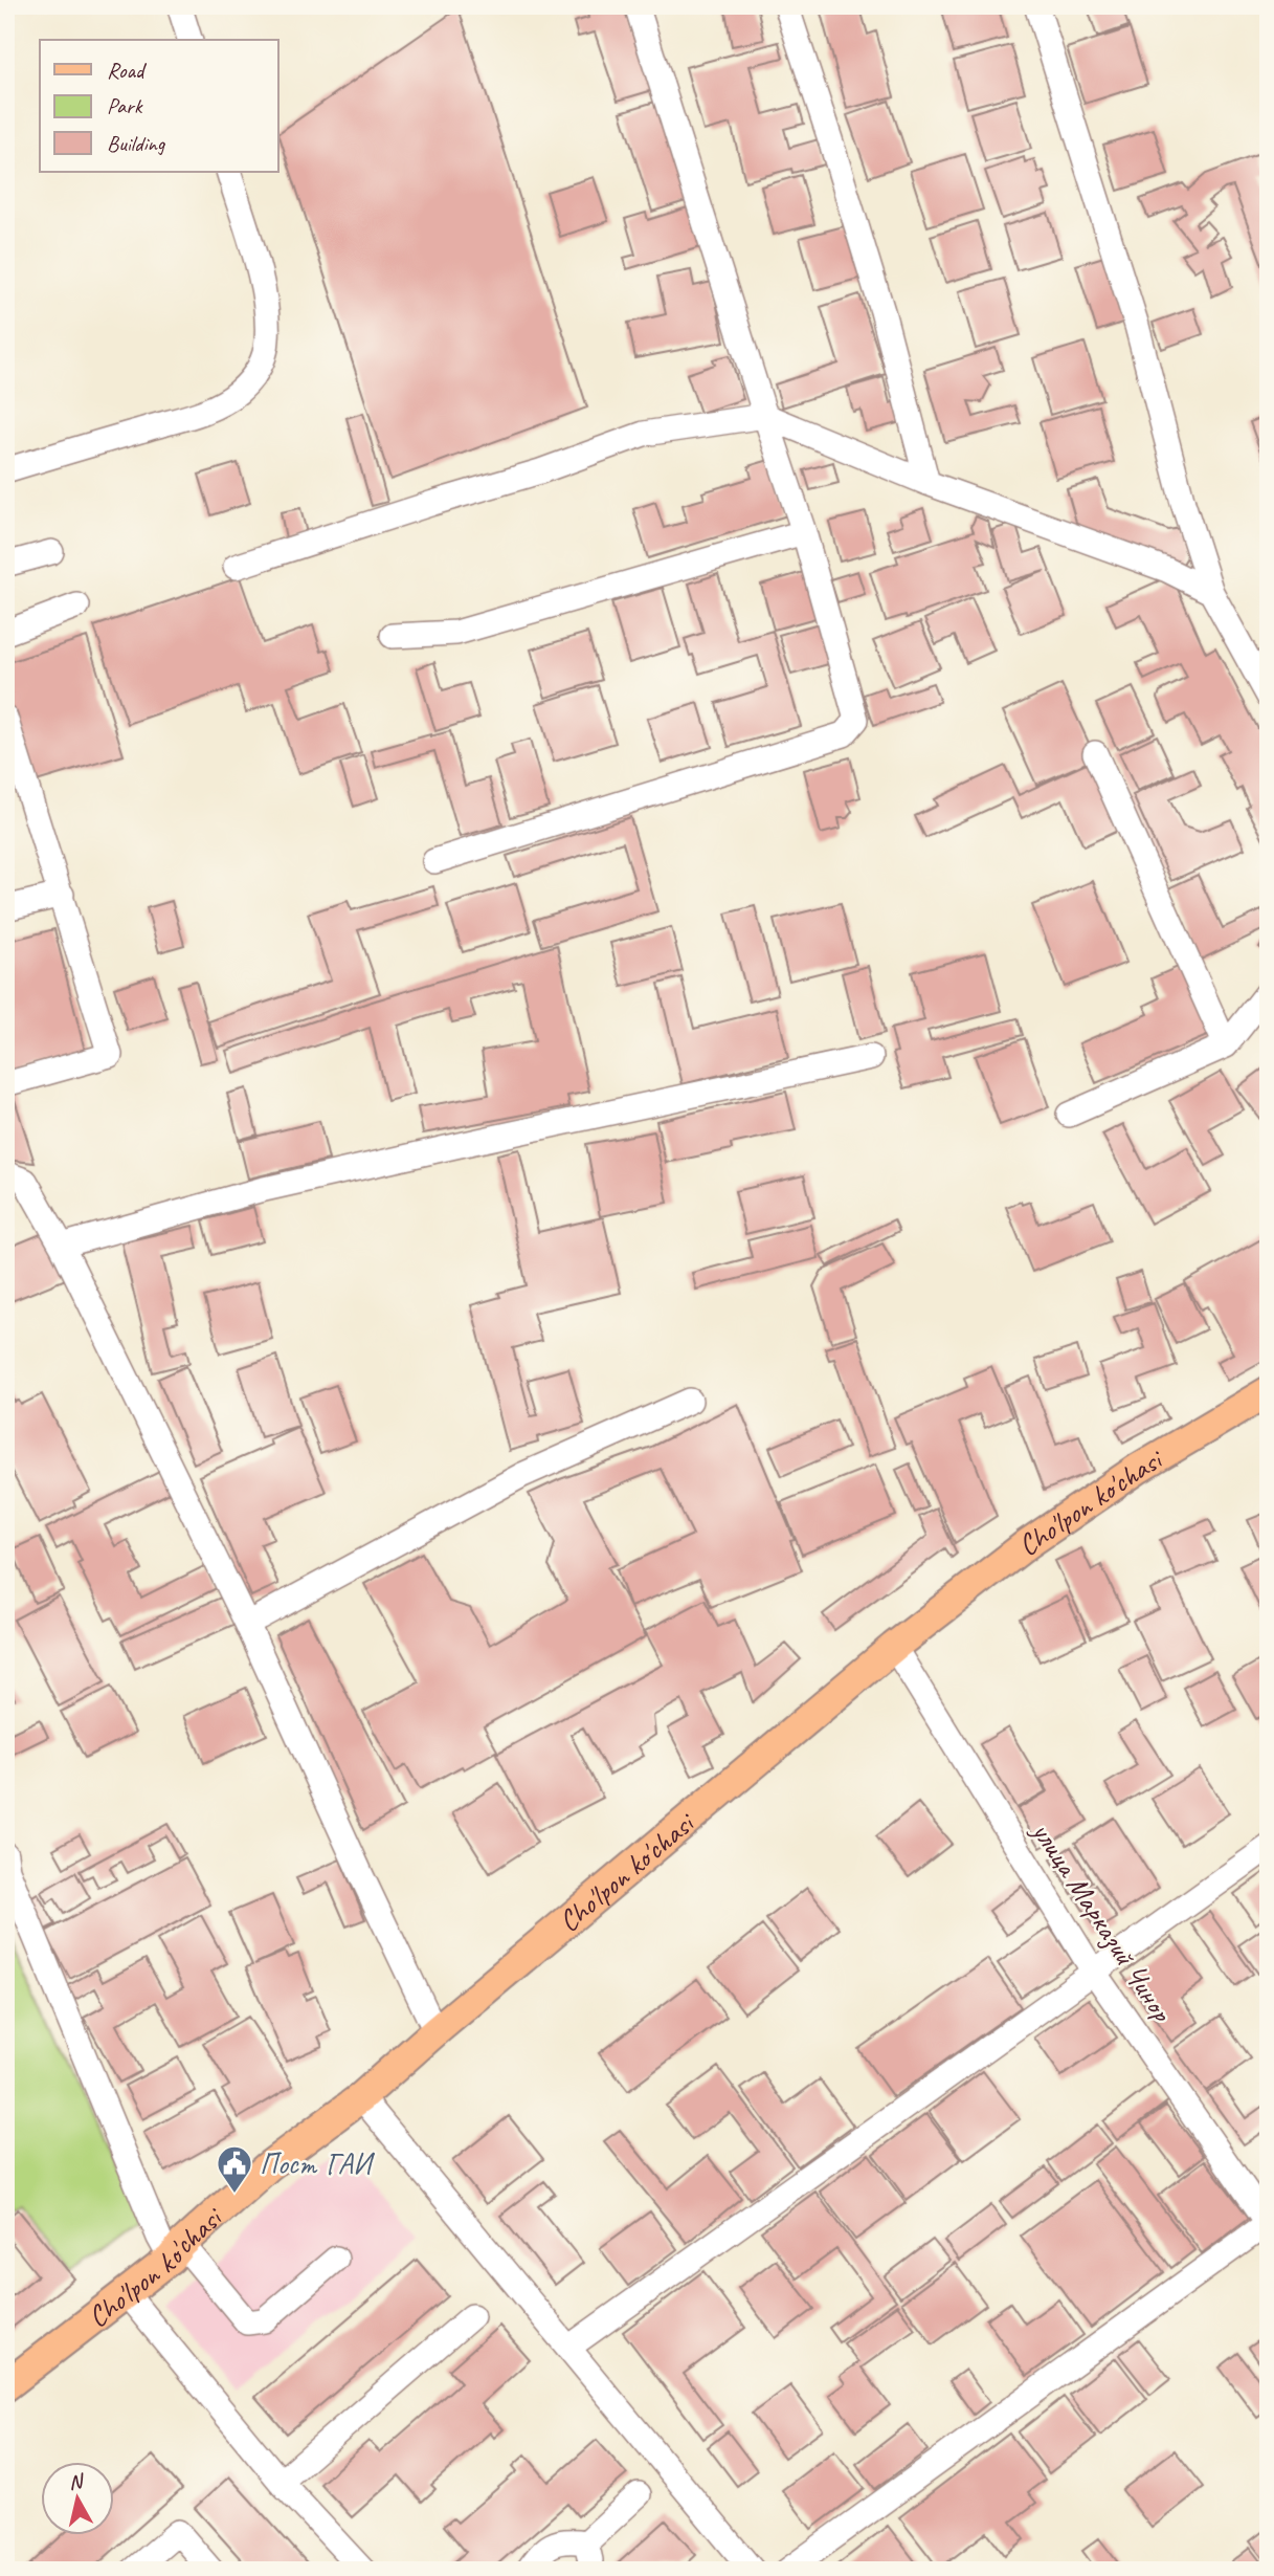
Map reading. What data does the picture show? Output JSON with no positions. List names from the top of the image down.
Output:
{
  "streets": {
    "main road": ["Cho'lpon ko'chasi"],
    "street": ["улица Марказий Чинор"]
  },
  "crossings": [
    ["Cho'lpon ko'chasi", "улица Марказий Чинор"]
  ],
  "places": {
    "public building": ["Пост ГАИ"]
  },
  "legend": ["Road", "Park", "Building"],
  "north": "top"
}
